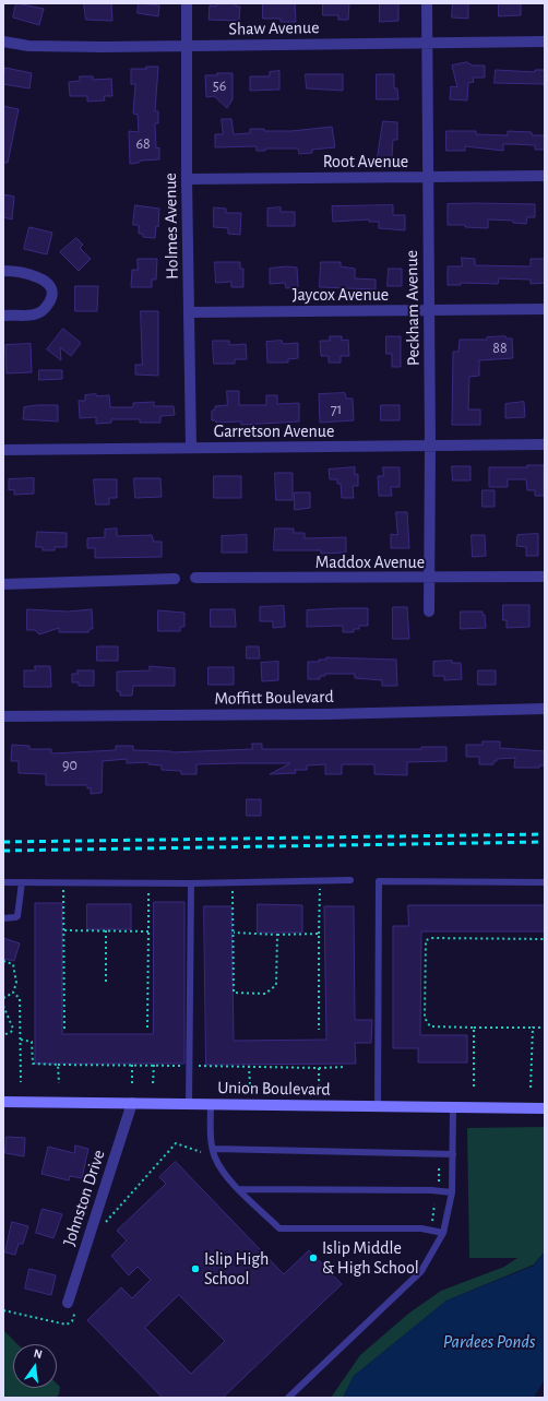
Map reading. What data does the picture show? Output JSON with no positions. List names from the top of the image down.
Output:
{
  "streets": {
    "main road": ["Union Boulevard"],
    "street": [
      "Shaw Avenue",
      "Root Avenue",
      "Holmes Avenue",
      "Jaycox Avenue",
      "Peckham Avenue",
      "Garretson Avenue",
      "Maddox Avenue",
      "Moffitt Boulevard",
      "Johnston Drive"
    ]
  },
  "crossings": [
    ["Shaw Avenue", "Holmes Avenue"],
    ["Shaw Avenue", "Peckham Avenue"],
    ["Root Avenue", "Holmes Avenue"],
    ["Root Avenue", "Peckham Avenue"],
    ["Holmes Avenue", "Jaycox Avenue"],
    ["Holmes Avenue", "Garretson Avenue"],
    ["Jaycox Avenue", "Peckham Avenue"],
    ["Peckham Avenue", "Garretson Avenue"],
    ["Peckham Avenue", "Maddox Avenue"],
    ["Union Boulevard", "Johnston Drive"]
  ],
  "water": ["Pardees Ponds"],
  "places": ["Islip Middle & High School", "Islip High School"],
  "house_numbers": [
    "56",
    "68",
    "88",
    "71",
    "90"
  ],
  "north": "top"
}
